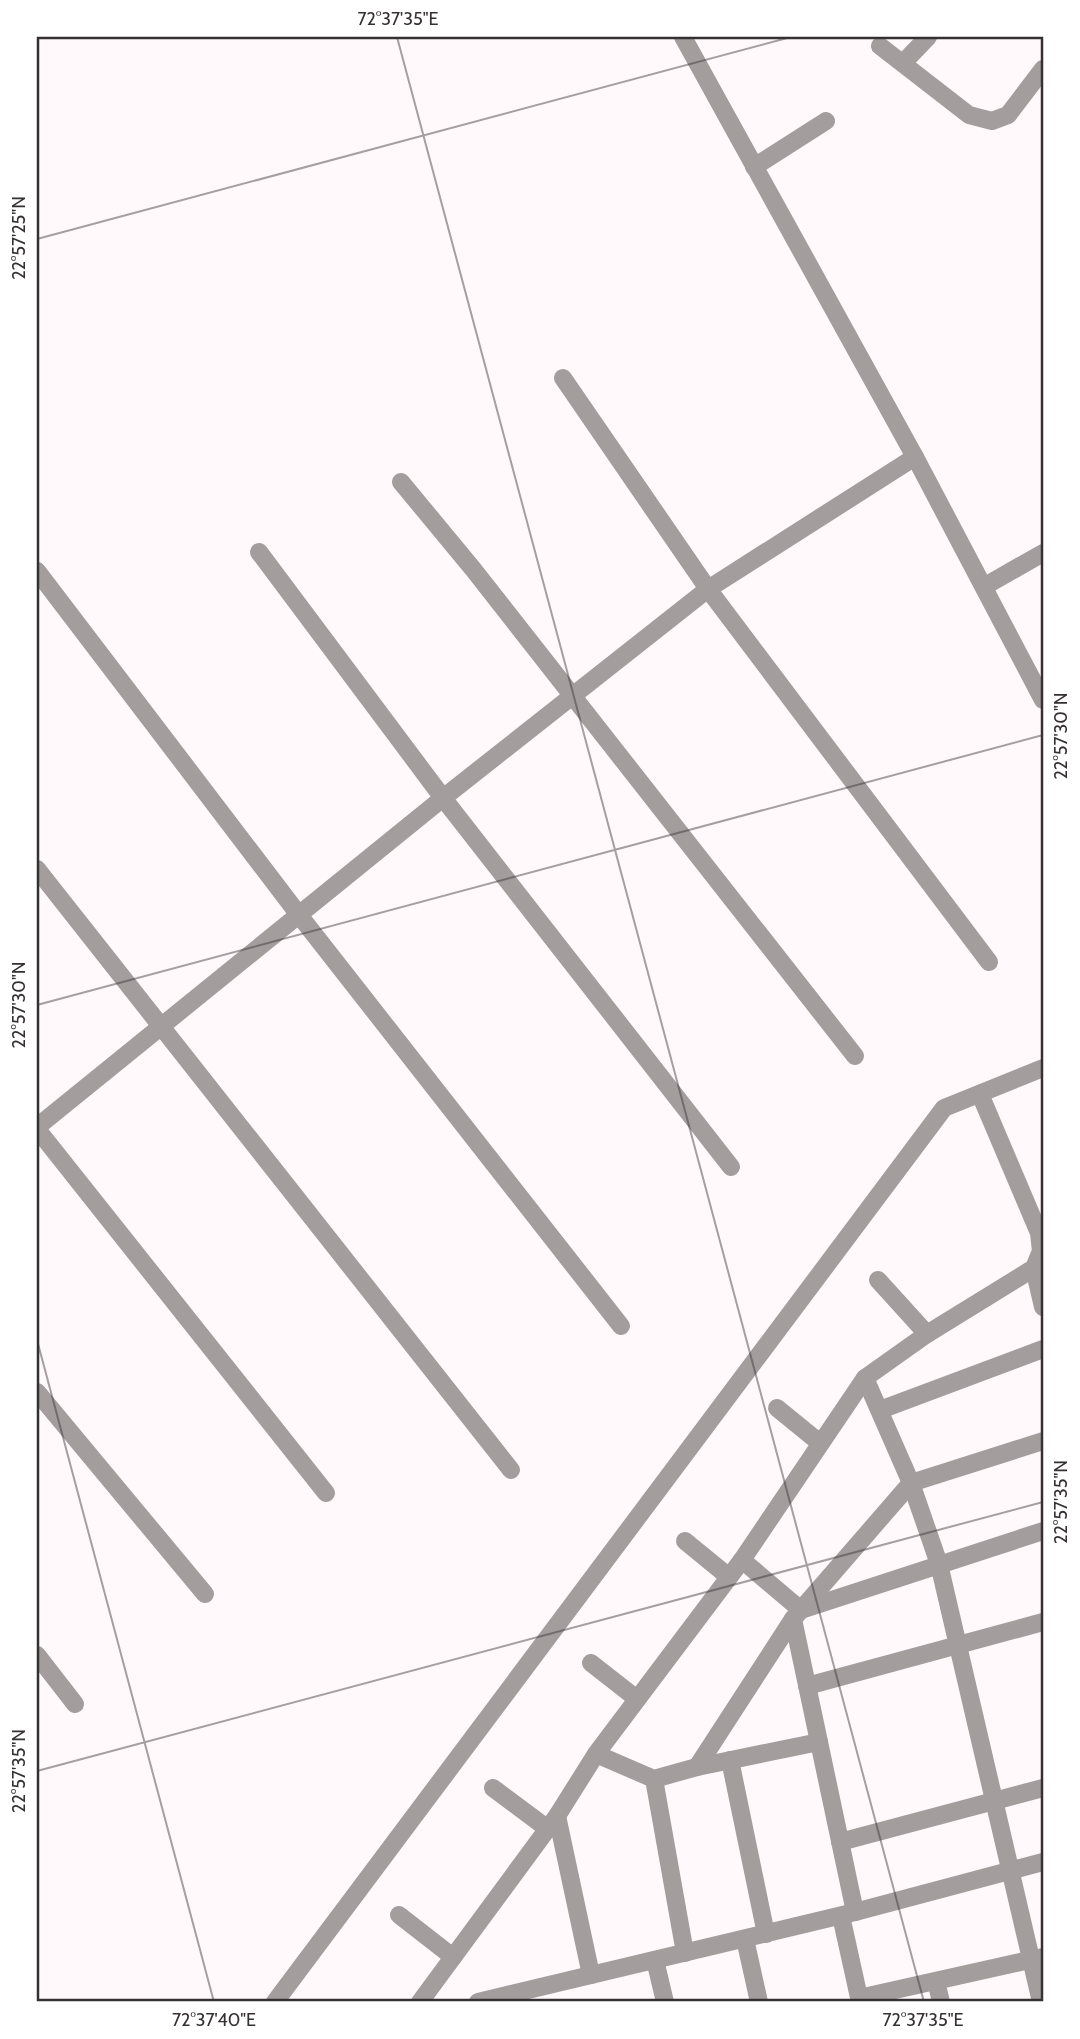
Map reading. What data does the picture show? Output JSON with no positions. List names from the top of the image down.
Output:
{
  "coordinates": [
    "72°37'35\"E",
    "22°57'25\"N",
    "22°57'30\"N",
    "22°57'35\"N",
    "72°37'40\"E"
  ]
}
